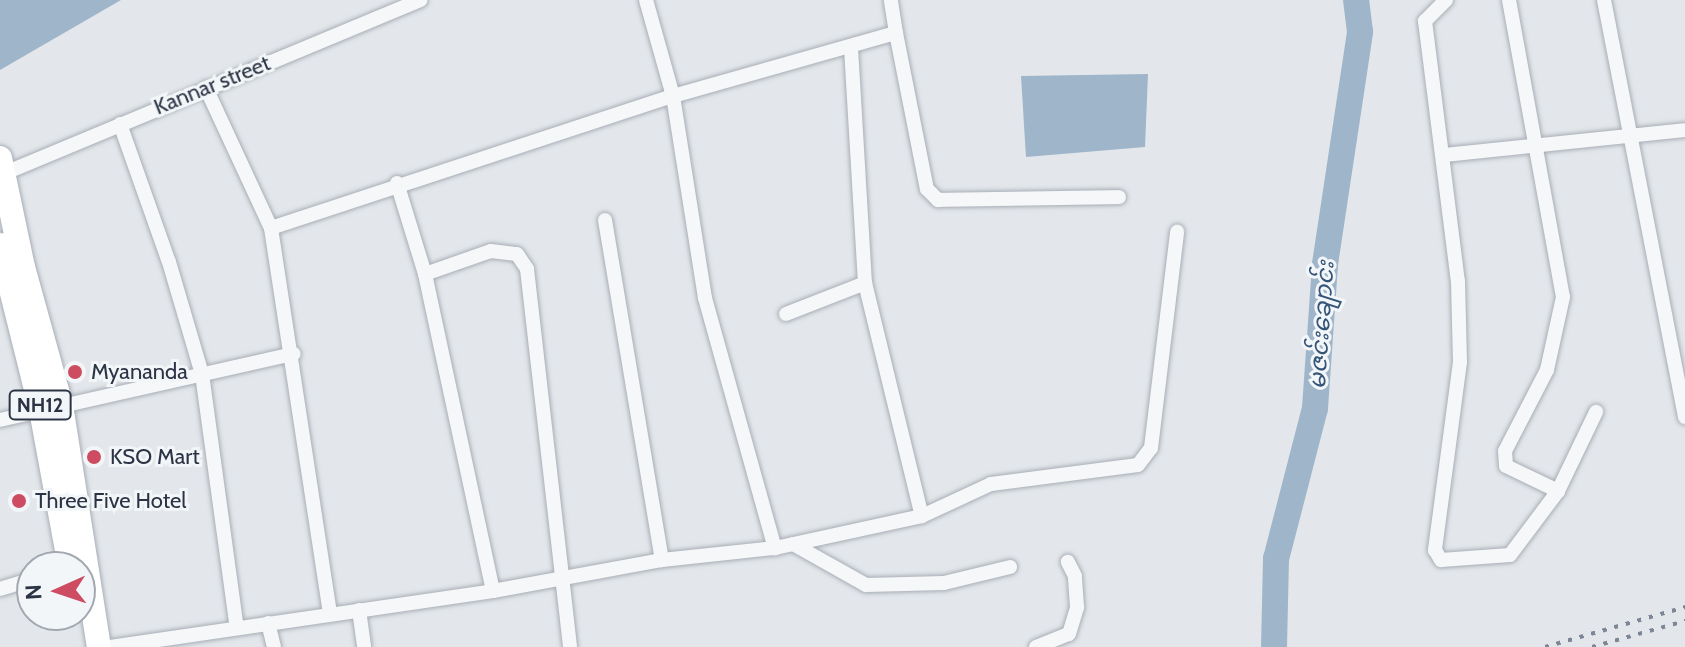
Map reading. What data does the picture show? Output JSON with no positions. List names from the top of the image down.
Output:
{
  "streets": {
    "highway": ["NH12"],
    "street": ["Kannar street"]
  },
  "crossings": [
    ["Kannar street", "NH12"]
  ],
  "water": ["မဇင်းချောင်း"],
  "places": ["Myananda", "KSO Mart", "Three Five Hotel"],
  "north": "left"
}
